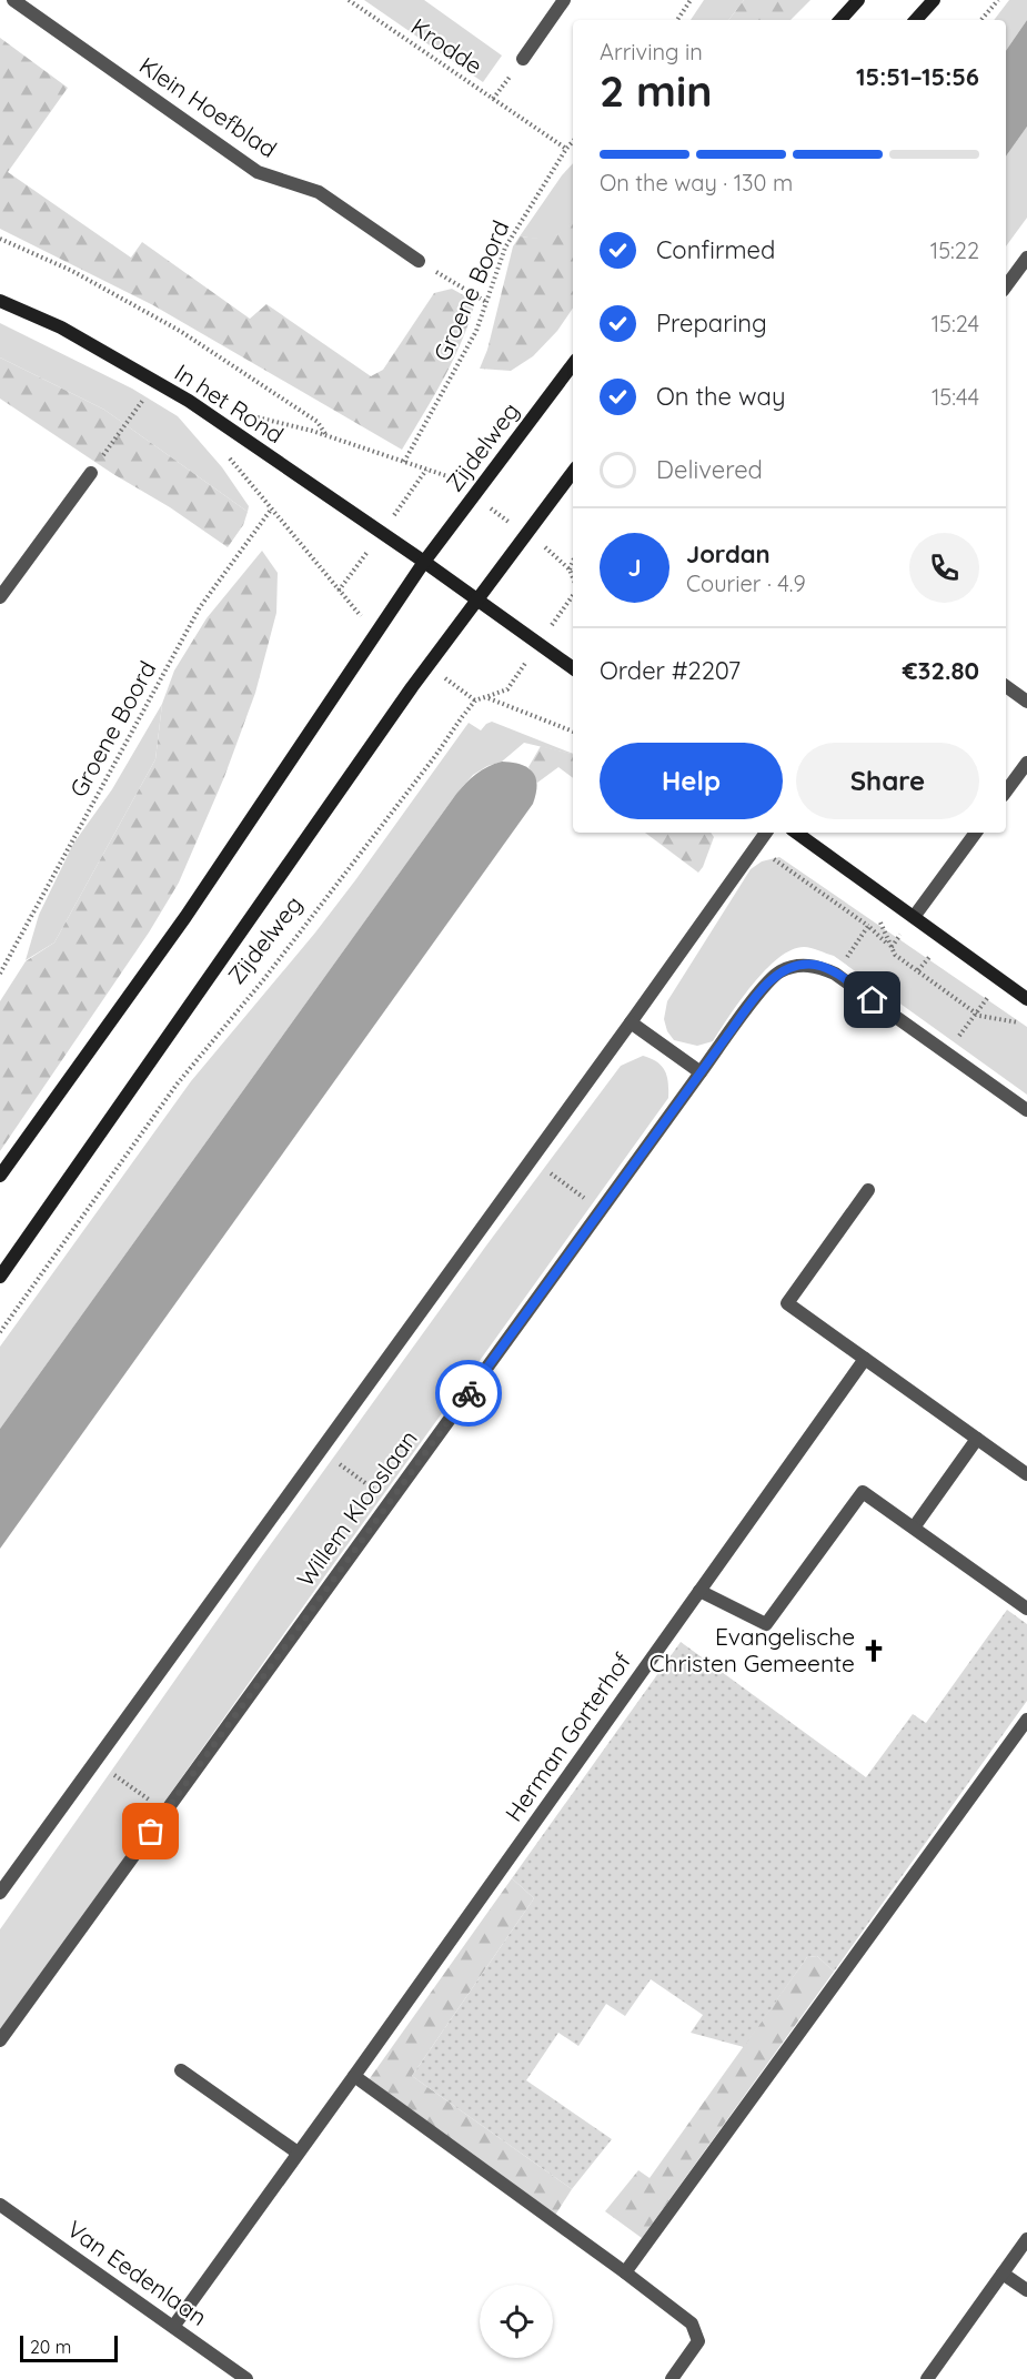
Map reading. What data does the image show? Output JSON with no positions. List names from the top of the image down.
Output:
{
  "streets": {
    "main road": ["In het Rond", "Zijdelweg"],
    "street": [
      "Klein Hoefblad",
      "Willem Klooslaan",
      "Herman Gorterhof",
      "Van Eedenlaan"
    ],
    "path": ["Krodde", "Groene Boord"]
  },
  "crossings": [
    ["Krodde", "Groene Boord"],
    ["In het Rond", "Zijdelweg"],
    ["Herman Gorterhof", "Van Eedenlaan"]
  ],
  "places": {
    "church": ["Evangelische Christen Gemeente"]
  },
  "scale_bar": "20 m",
  "page": {
    "heading": ["2 min", "Arriving in", "15:51–15:56"],
    "panel": [
      "Jordan",
      "Courier · 4.9",
      "Order #2207",
      "€32.80"
    ],
    "bar": "On the way · 130 m",
    "list": [
      ["Confirmed", "15:22"],
      ["Preparing", "15:24"],
      ["On the way", "15:44"],
      "Delivered"
    ],
    "round": "J",
    "buttons": ["Help", "Share"],
    "scale": "20 m"
  }
}
